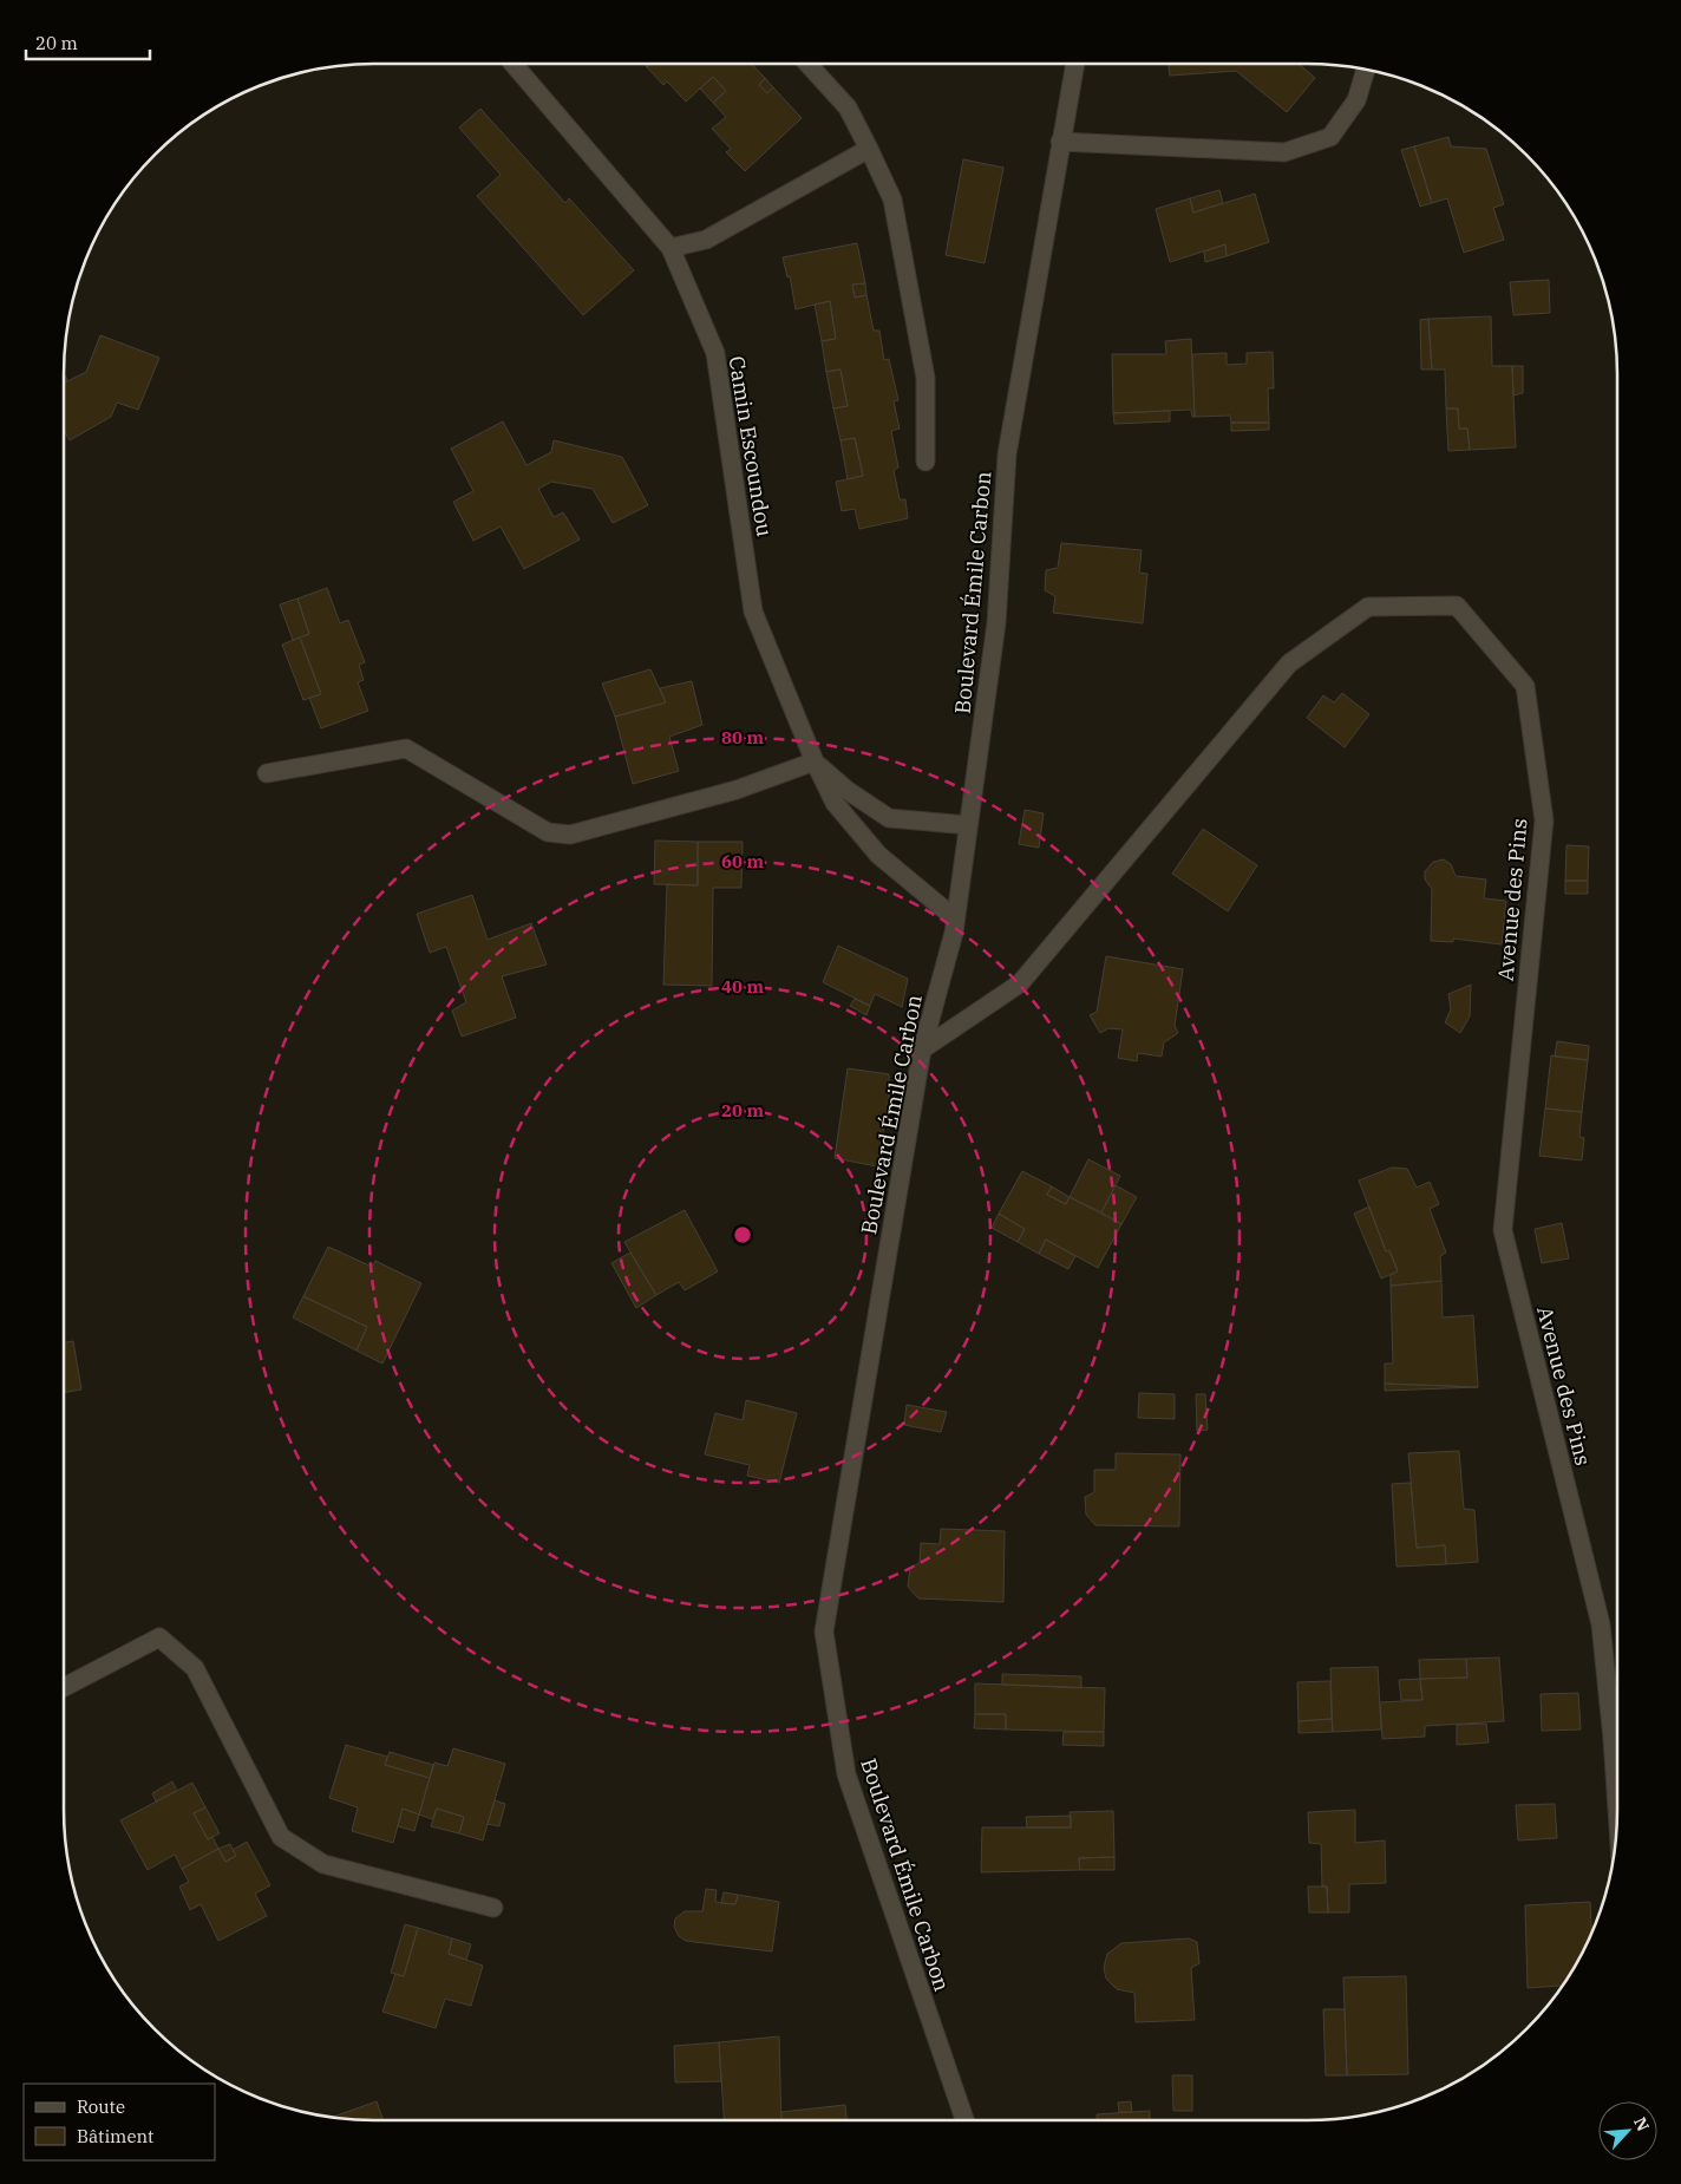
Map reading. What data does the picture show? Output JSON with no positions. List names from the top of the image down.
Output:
{
  "streets": {
    "street": ["Camin Escoundou", "Boulevard Émile Carbon", "Avenue des Pins"]
  },
  "crossings": [
    ["Camin Escoundou", "Boulevard Émile Carbon"],
    ["Boulevard Émile Carbon", "Avenue des Pins"]
  ],
  "legend": ["Route", "Bâtiment"],
  "scale_bar": "20 m",
  "north": "top right",
  "rings": [
    "80 m",
    "60 m",
    "40 m",
    "20 m"
  ]
}
